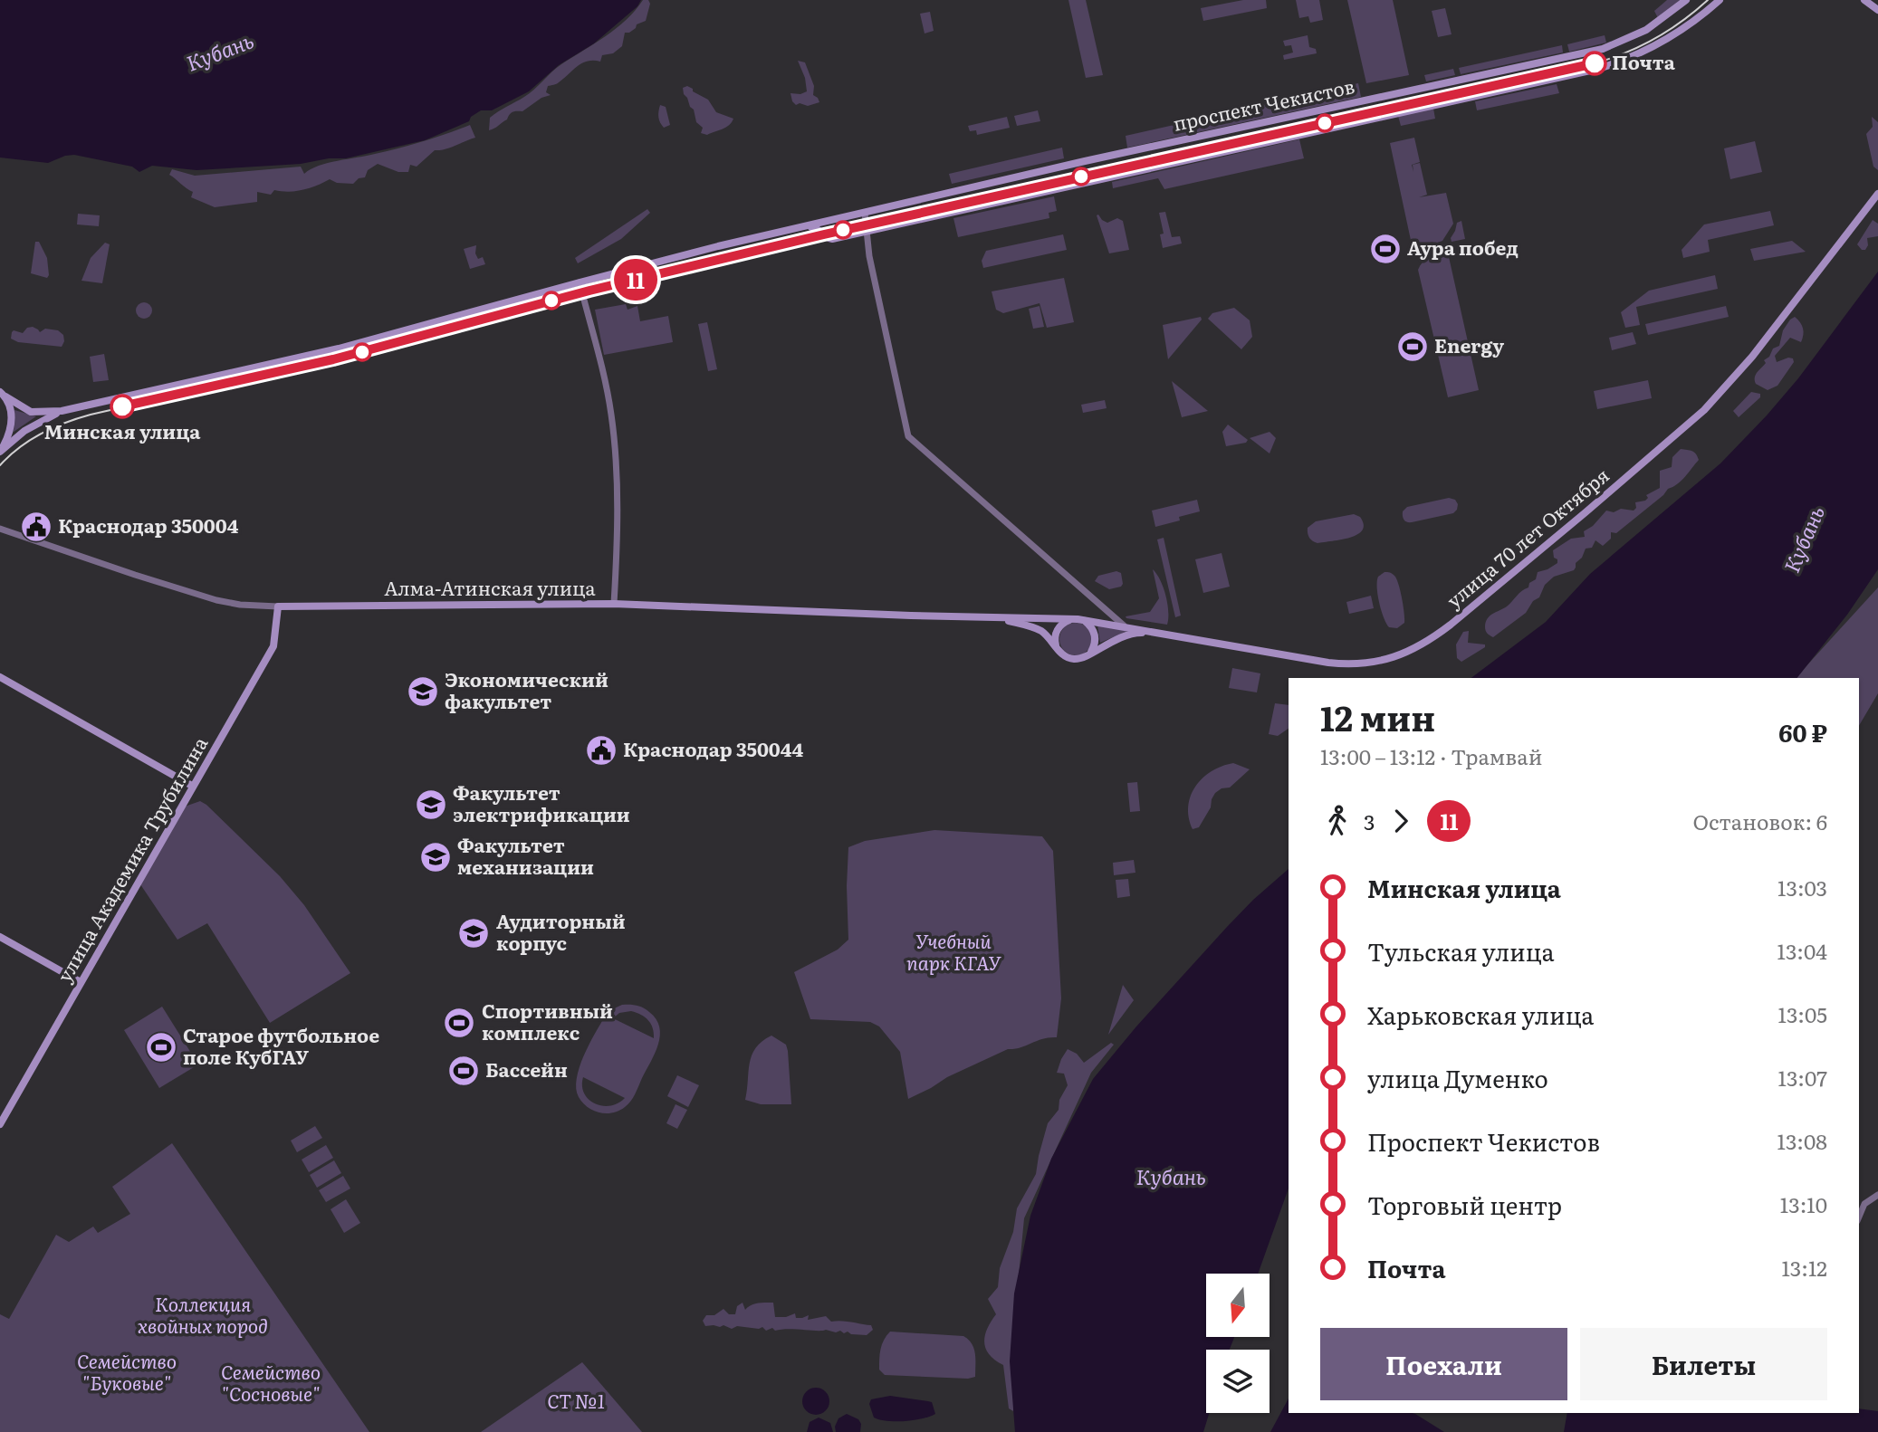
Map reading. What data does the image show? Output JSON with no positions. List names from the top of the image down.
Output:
{
  "streets": {
    "main road": [
      "проспект Чекистов",
      "улица 70 лет Октября",
      "Алма-Атинская улица",
      "улица Академика Трубилина"
    ]
  },
  "crossings": [
    ["улица 70 лет Октября", "Алма-Атинская улица"],
    ["Алма-Атинская улица", "улица Академика Трубилина"]
  ],
  "water": ["Кубань"],
  "parks": [
    "Учебный парк КГАУ",
    "Коллекция хвойных пород",
    "Семейство \"Буковые\"",
    "Семейство \"Сосновые\"",
    "СТ №1"
  ],
  "places": {
    "other": ["Почта", "Минская улица"],
    "sports": [
      "Аура побед",
      "Energy",
      "Спортивный комплекс",
      "Старое футбольное поле КубГАУ",
      "Бассейн"
    ],
    "public building": ["Краснодар 350004", "Краснодар 350044"],
    "school or university": [
      "Экономический факультет",
      "Факультет электрификации",
      "Факультет механизации",
      "Аудиторный корпус"
    ]
  },
  "lines": ["tram line 11"],
  "north": "bottom",
  "page": {
    "on_map": "11",
    "heading": ["12 мин", "13:00 – 13:12 · Трамвай", "60 ₽"],
    "legs": ["3", "11", "Остановок: 6"],
    "list": [
      {
        "name": "Минская улица",
        "value": "13:03"
      },
      {
        "name": "Тульская улица",
        "value": "13:04"
      },
      {
        "name": "Харьковская улица",
        "value": "13:05"
      },
      {
        "name": "улица Думенко",
        "value": "13:07"
      },
      {
        "name": "Проспект Чекистов",
        "value": "13:08"
      },
      {
        "name": "Торговый центр",
        "value": "13:10"
      },
      {
        "name": "Почта",
        "value": "13:12"
      }
    ],
    "buttons": ["Поехали", "Билеты"]
  }
}
